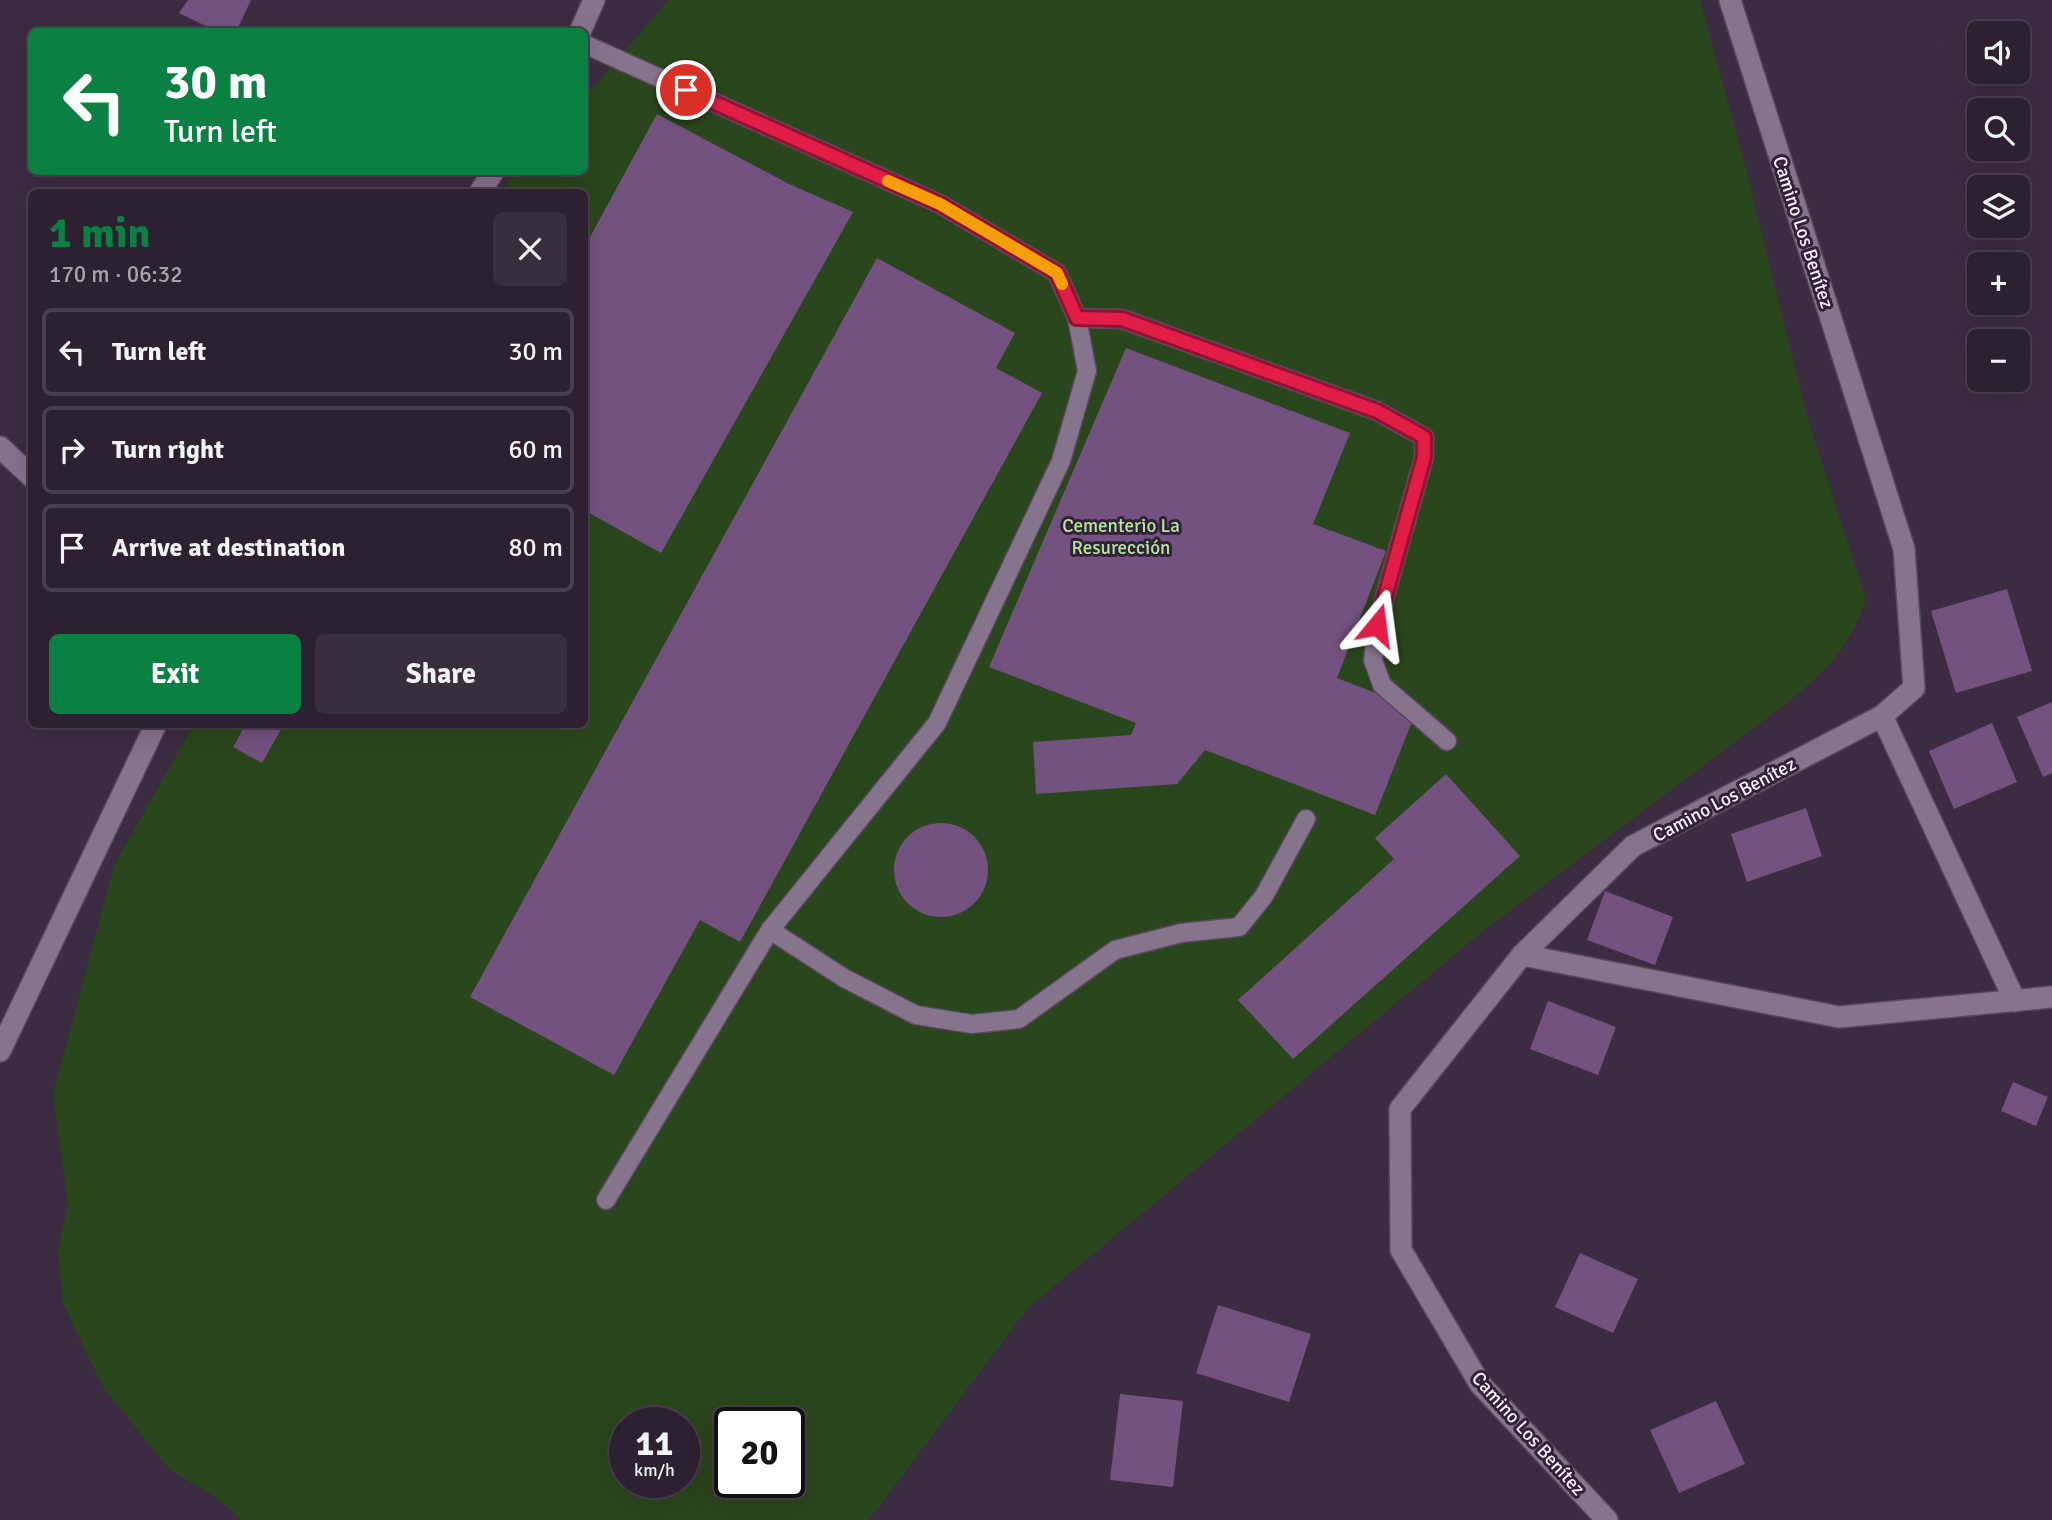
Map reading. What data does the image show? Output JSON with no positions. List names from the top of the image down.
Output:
{
  "streets": {
    "street": ["Camino Los Benítez"]
  },
  "parks": ["Cementerio La Resurección"],
  "page": {
    "map_buttons": ["+", "−"],
    "turn": ["30 m", "Turn left"],
    "heading": ["1 min", "170 m · 06:32"],
    "list": [
      {
        "name": "Turn left",
        "value": "30 m"
      },
      {
        "name": "Turn right",
        "value": "60 m"
      },
      {
        "name": "Arrive at destination",
        "value": "80 m"
      }
    ],
    "buttons": ["Exit", "Share"],
    "speed": "11 km/h",
    "limit": "20"
  }
}
